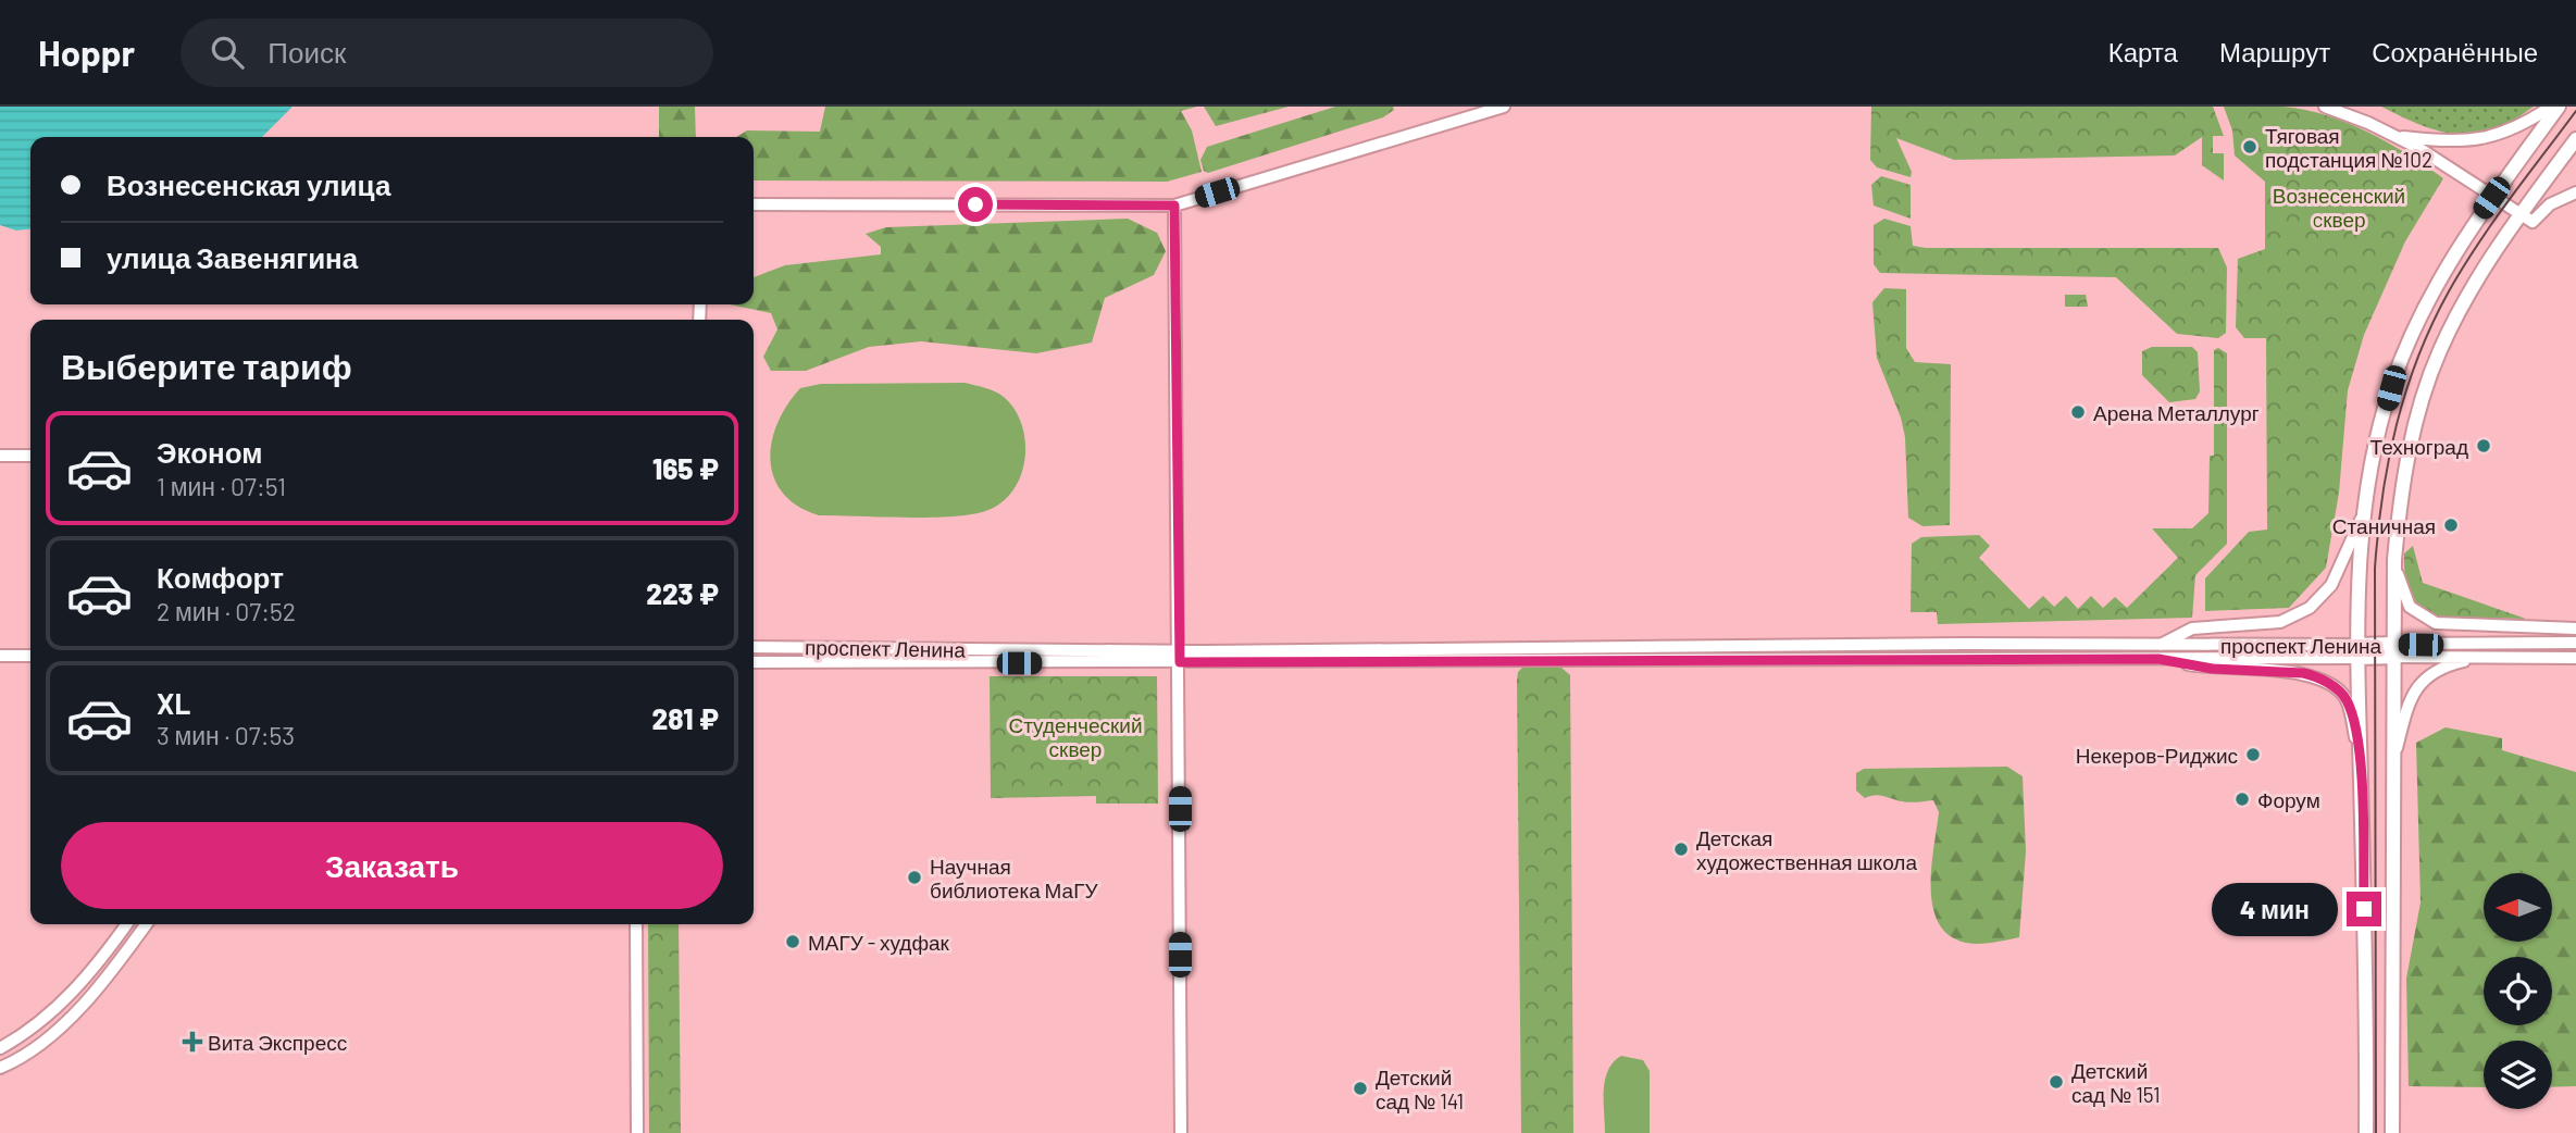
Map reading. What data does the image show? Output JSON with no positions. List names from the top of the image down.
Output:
{
  "streets": {
    "main road": ["проспект Ленина"]
  },
  "parks": ["Вознесенский cквер", "Студенческий сквер"],
  "places": {
    "other": [
      "Тяговая подстанция №102",
      "Арена Металлург",
      "Техноград",
      "Станичная",
      "Некеров-Риджис",
      "Форум",
      "Детская художественная школа",
      "Научная библиотека МаГУ",
      "МАГУ - худфак",
      "Детский сад № 151",
      "Детский сад № 141"
    ],
    "health": ["Вита Экспресс"]
  },
  "north": "left",
  "page": {
    "header": "Hoppr",
    "search": "Поиск",
    "nav": ["Карта", "Маршрут", "Сохранённые"],
    "banner": ["Вознесенская улица", "улица Завенягина"],
    "heading": "Выберите тариф",
    "list": [
      {
        "name": "Эконом",
        "note": "1 мин · 07:51",
        "value": "165 ₽"
      },
      {
        "name": "Комфорт",
        "note": "2 мин · 07:52",
        "value": "223 ₽"
      },
      {
        "name": "XL",
        "note": "3 мин · 07:53",
        "value": "281 ₽"
      }
    ],
    "buttons": "Заказать",
    "bubble": "4 мин"
  }
}
